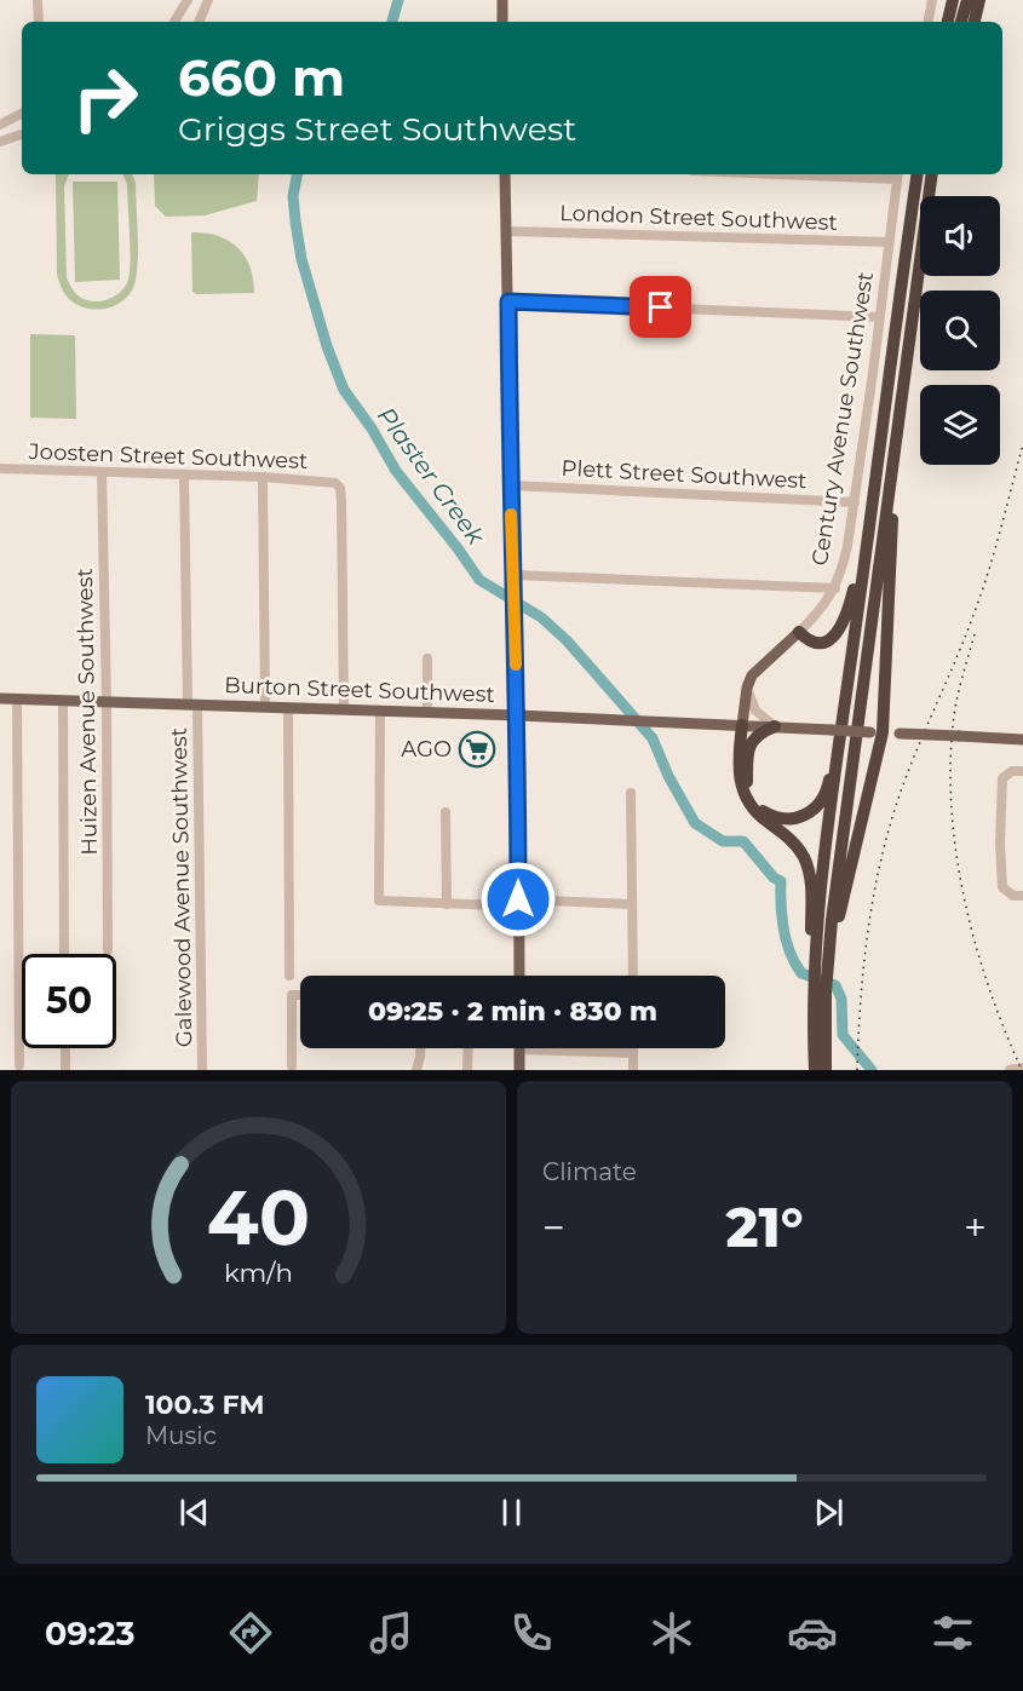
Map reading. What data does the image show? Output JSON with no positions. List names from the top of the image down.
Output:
{
  "streets": {
    "main road": ["Century Avenue Southwest", "Burton Street Southwest"],
    "street": [
      "London Street Southwest",
      "Joosten Street Southwest",
      "Plett Street Southwest",
      "Huizen Avenue Southwest",
      "Galewood Avenue Southwest"
    ]
  },
  "crossings": [
    ["London Street Southwest", "Century Avenue Southwest"],
    ["Century Avenue Southwest", "Plett Street Southwest"],
    ["Century Avenue Southwest", "Burton Street Southwest"],
    ["Joosten Street Southwest", "Burton Street Southwest"],
    ["Joosten Street Southwest", "Huizen Avenue Southwest"],
    ["Joosten Street Southwest", "Galewood Avenue Southwest"],
    ["Burton Street Southwest", "Huizen Avenue Southwest"],
    ["Burton Street Southwest", "Galewood Avenue Southwest"]
  ],
  "water": ["Plaster Creek"],
  "places": {
    "supermarket": ["AGO"]
  },
  "page": {
    "turn": ["660 m", "Griggs Street Southwest"],
    "limit": "50",
    "trip": "09:25 · 2 min · 830 m",
    "tile": "Climate",
    "heat": ["−", "21°", "+"],
    "song": ["100.3 FM", "Music"],
    "tabs": "09:23",
    "gauge": ["40", "km/h"]
  }
}
